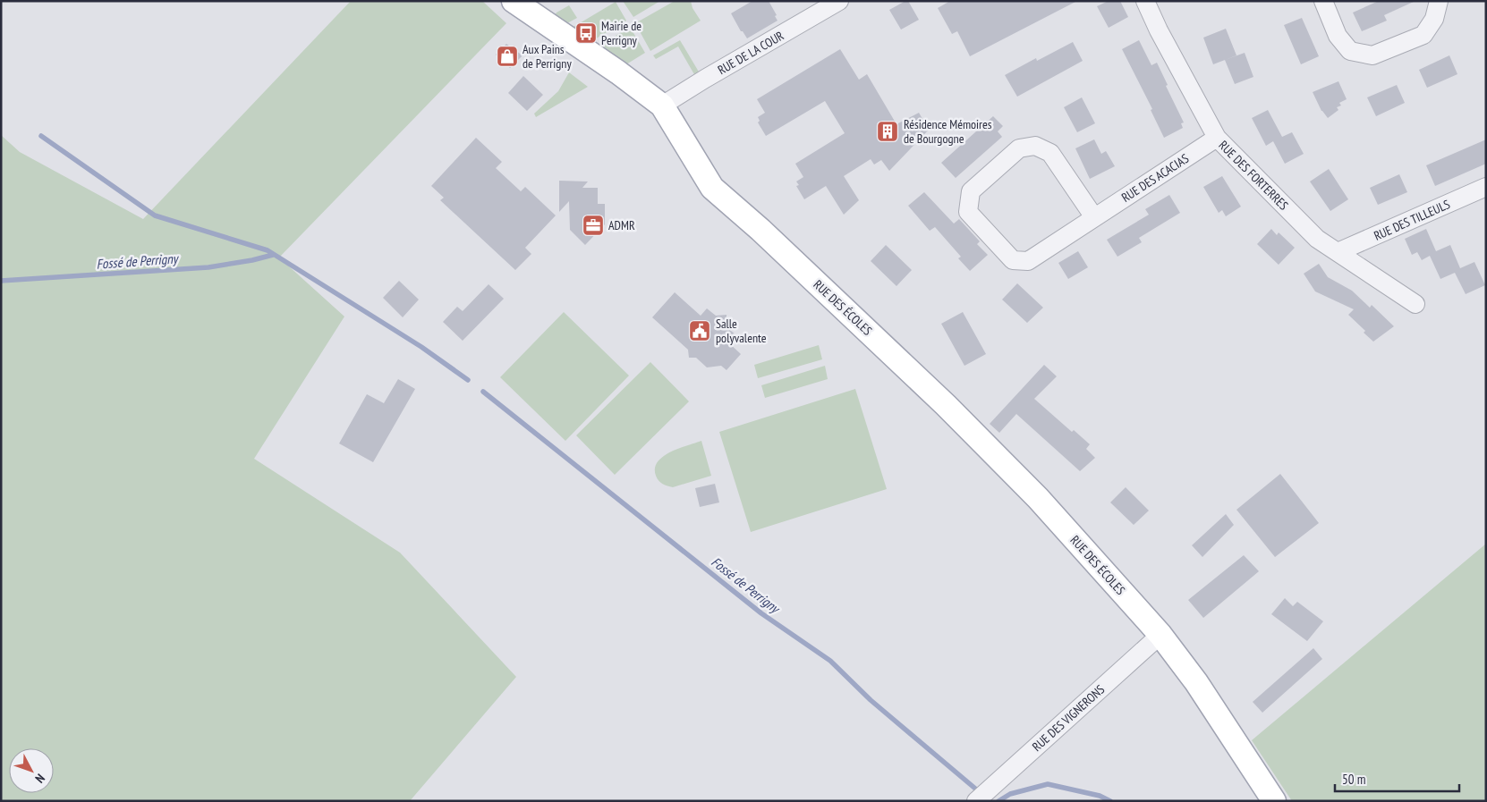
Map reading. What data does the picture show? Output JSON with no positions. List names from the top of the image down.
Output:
{
  "streets": {
    "main road": ["RUE DES ÉCOLES"],
    "street": [
      "RUE DE LA COUR",
      "RUE DES FORTERRES",
      "RUE DES ACACIAS",
      "RUE DES TILLEULS",
      "RUE DES VIGNERONS"
    ]
  },
  "crossings": [
    ["RUE DE LA COUR", "RUE DES ÉCOLES"],
    ["RUE DES FORTERRES", "RUE DES ACACIAS"],
    ["RUE DES FORTERRES", "RUE DES TILLEULS"],
    ["RUE DES ÉCOLES", "RUE DES VIGNERONS"]
  ],
  "water": ["Fossé de Perrigny"],
  "places": {
    "bus stop": ["Mairie de Perrigny"],
    "shop": ["Aux Pains de Perrigny"],
    "building": ["Résidence Mémoires de Bourgogne"],
    "office": ["ADMR"],
    "public building": ["Salle polyvalente"]
  },
  "scale_bar": "50 m",
  "north": "bottom right"
}
